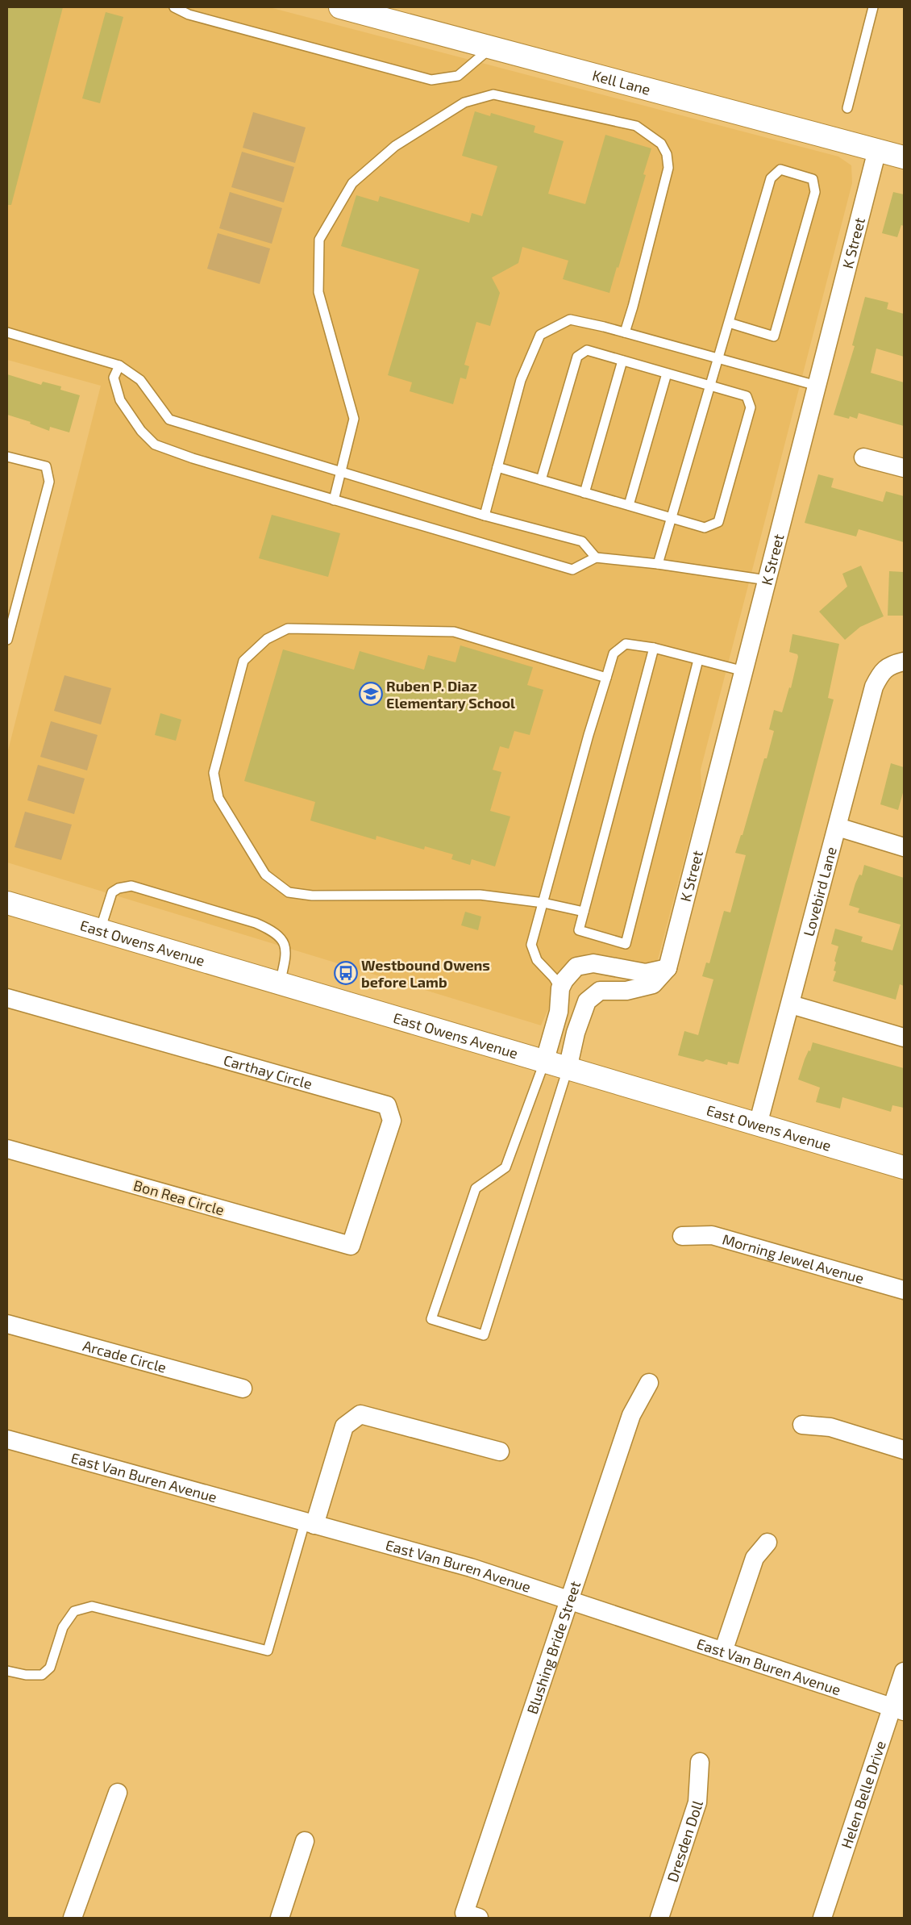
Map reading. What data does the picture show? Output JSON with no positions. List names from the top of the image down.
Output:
{
  "streets": {
    "main road": ["Kell Lane", "East Owens Avenue"],
    "street": [
      "K Street",
      "Lovebird Lane",
      "Carthay Circle",
      "Bon Rea Circle",
      "Morning Jewel Avenue",
      "Arcade Circle",
      "East Van Buren Avenue",
      "Blushing Bride Street",
      "Helen Belle Drive",
      "Dresden Doll"
    ]
  },
  "crossings": [
    ["Kell Lane", "K Street"],
    ["K Street", "East Owens Avenue"],
    ["Lovebird Lane", "East Owens Avenue"],
    ["Carthay Circle", "Bon Rea Circle"],
    ["East Van Buren Avenue", "Blushing Bride Street"],
    ["East Van Buren Avenue", "Helen Belle Drive"]
  ],
  "places": {
    "school or university": ["Ruben P. Diaz Elementary School"],
    "bus stop": ["Westbound Owens before Lamb"]
  }
}
